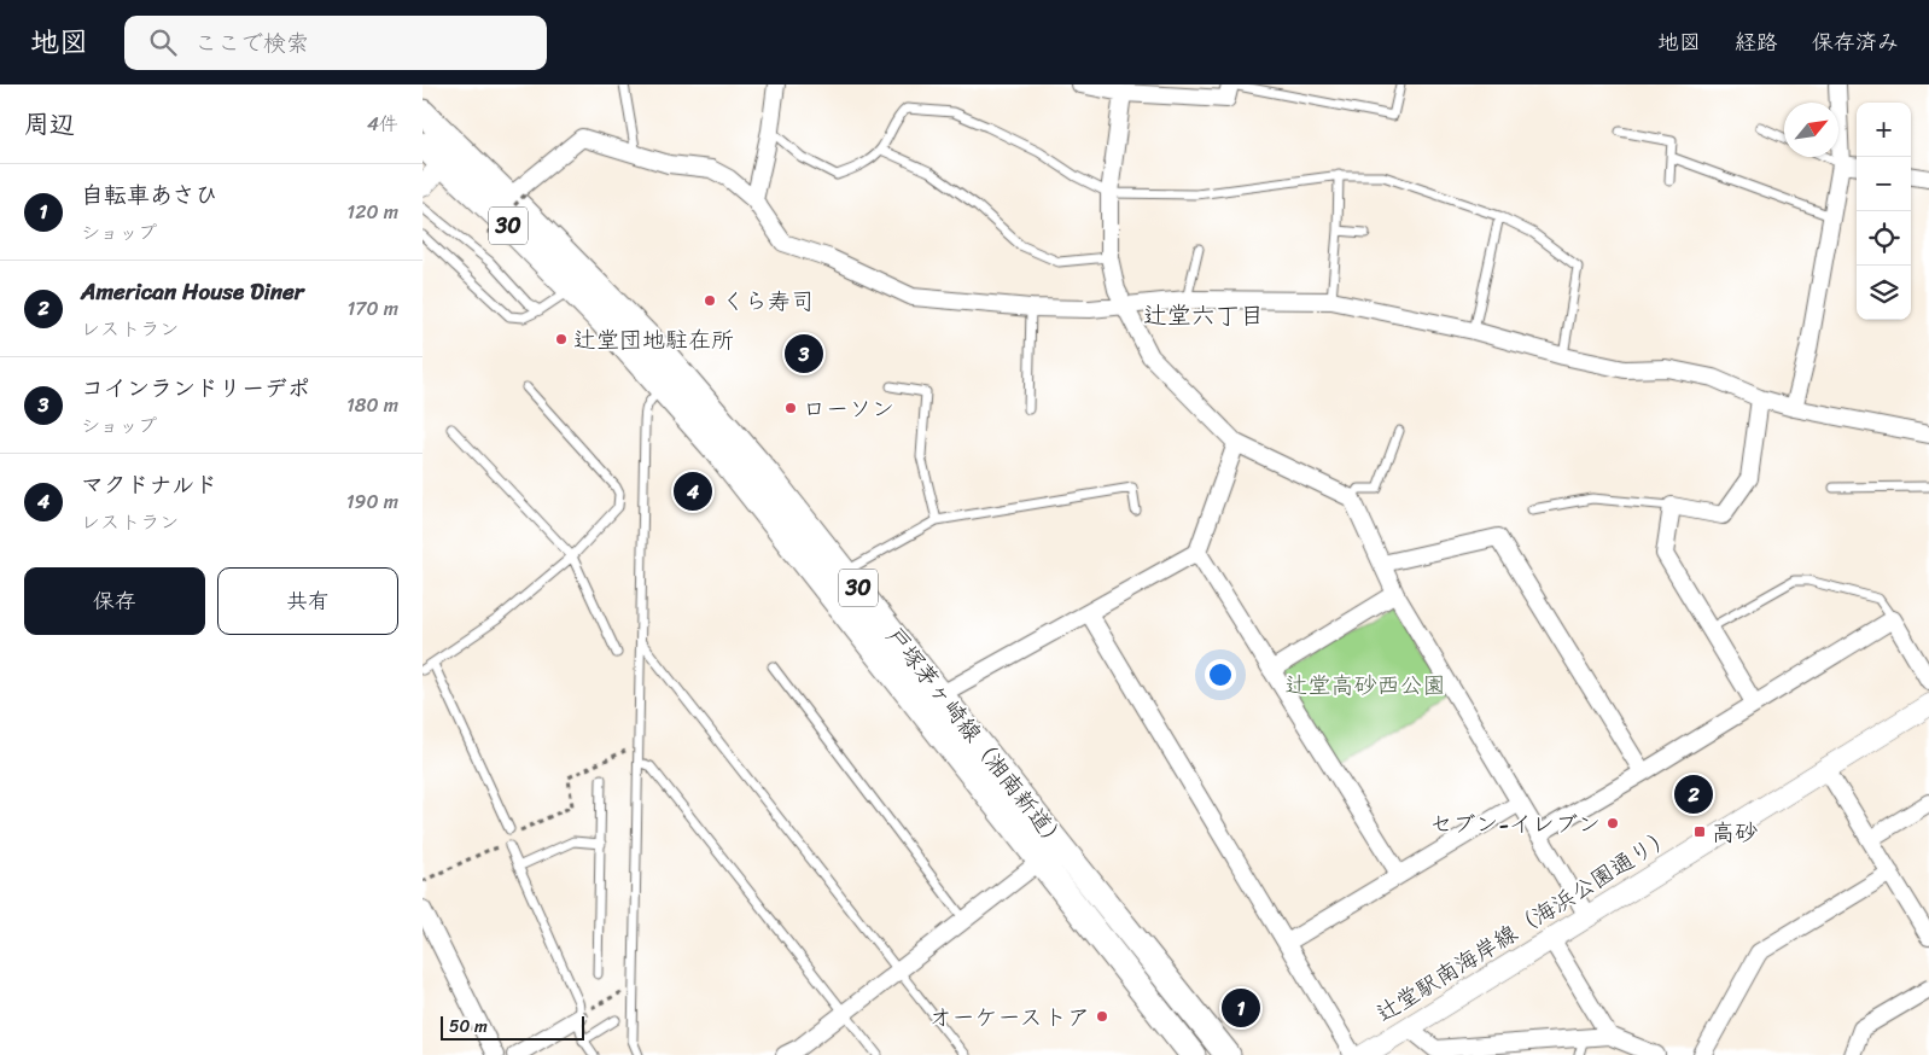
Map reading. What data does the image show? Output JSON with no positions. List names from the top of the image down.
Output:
{
  "streets": {
    "main road": ["30", "戸塚茅ヶ崎線（湘南新道）"],
    "street": ["辻堂駅南海岸線（海浜公園通り）"]
  },
  "districts": ["辻堂六丁目"],
  "parks": ["辻堂高砂西公園"],
  "places": {
    "other": [
      "くら寿司",
      "辻堂団地駐在所",
      "ローソン",
      "セブン-イレブン",
      "オーケーストア"
    ],
    "transit": ["高砂"]
  },
  "scale_bar": "50 m",
  "north": "top right",
  "page": {
    "header": "地図",
    "search": "ここで検索",
    "nav": ["地図", "経路", "保存済み"],
    "heading": ["周辺", "4件"],
    "map_buttons": ["+", "−"],
    "list": [
      {
        "mark": "1",
        "name": "自転車あさひ",
        "note": "ショップ",
        "value": "120 m"
      },
      {
        "mark": "2",
        "name": "American House Diner",
        "note": "レストラン",
        "value": "170 m"
      },
      {
        "mark": "3",
        "name": "コインランドリーデポ",
        "note": "ショップ",
        "value": "180 m"
      },
      {
        "mark": "4",
        "name": "マクドナルド",
        "note": "レストラン",
        "value": "190 m"
      }
    ],
    "pins": [
      "3",
      "4",
      "2",
      "1"
    ],
    "buttons": ["保存", "共有"],
    "scale": "50 m"
  }
}
